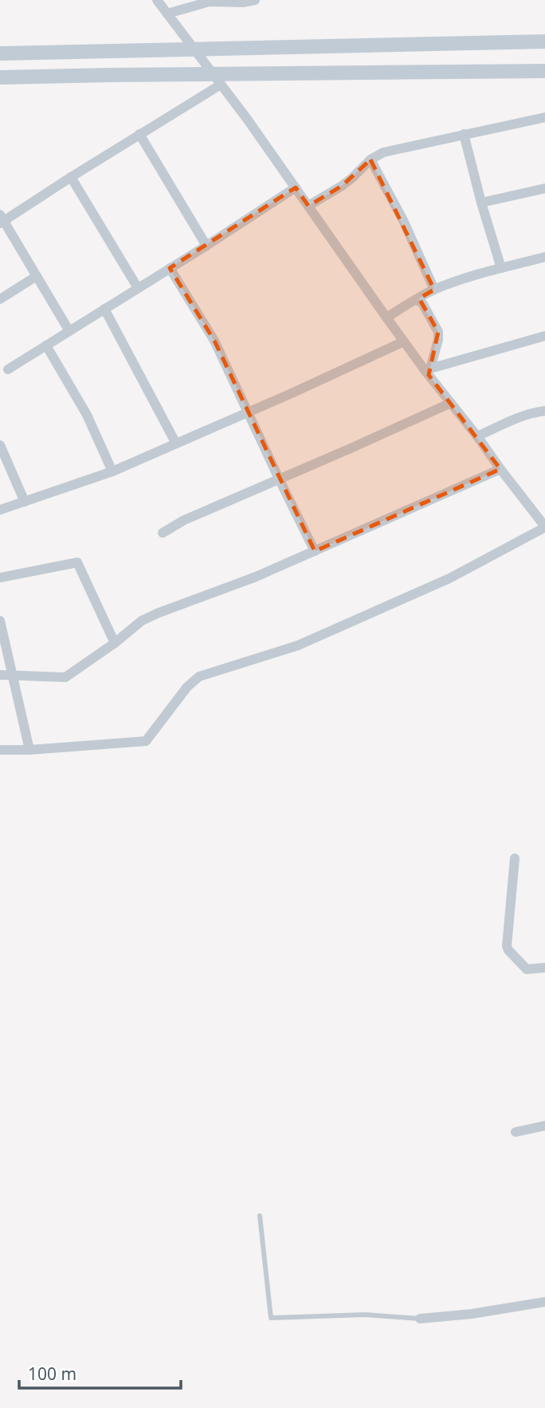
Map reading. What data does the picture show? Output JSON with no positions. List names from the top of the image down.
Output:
{
  "scale_bar": "100 m"
}
